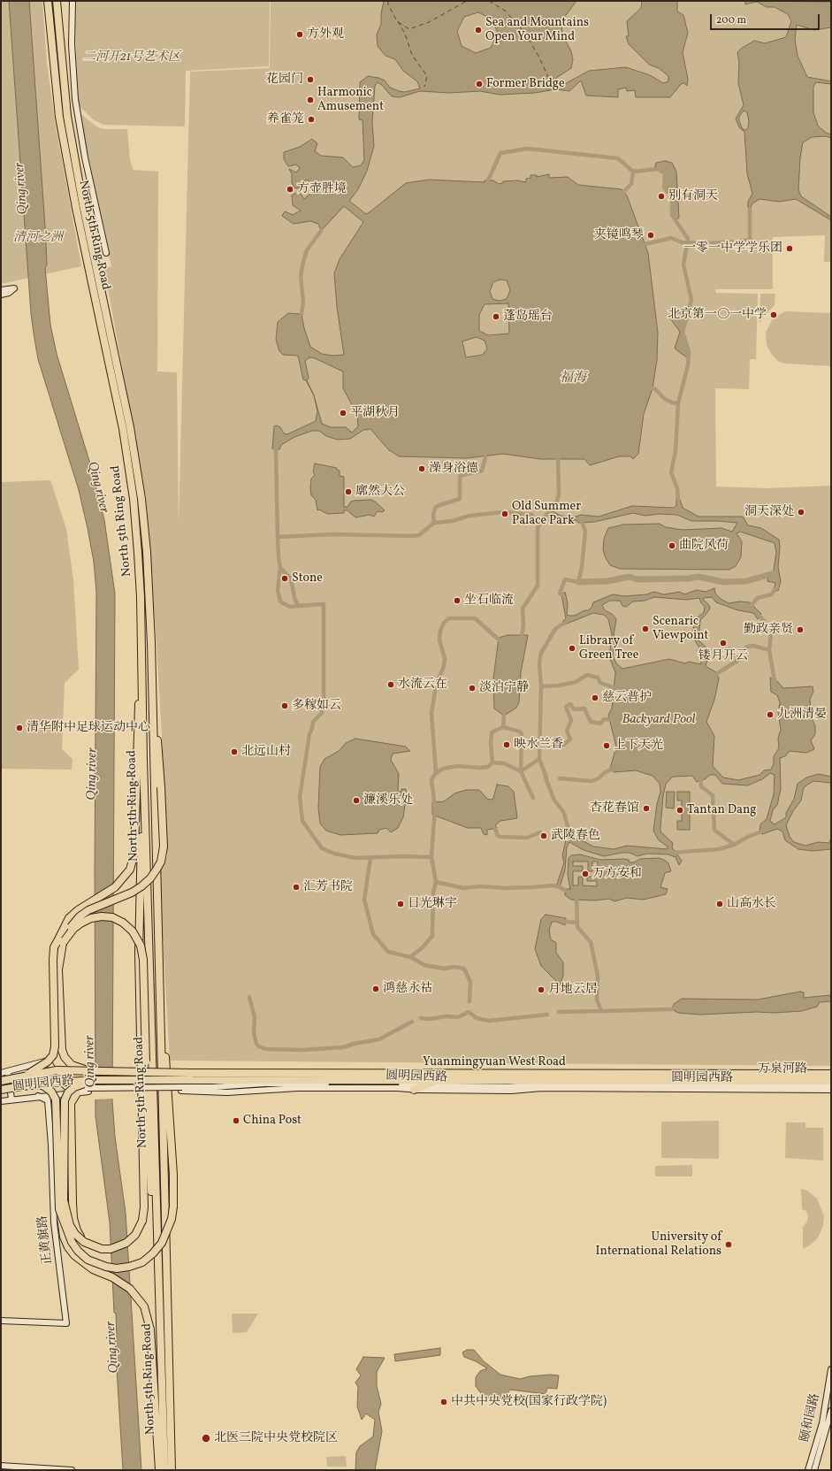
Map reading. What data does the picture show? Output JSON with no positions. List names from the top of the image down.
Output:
{
  "streets": {
    "highway": [
      "North 5th Ring Road",
      "Yuanmingyuan West Road",
      "万泉河路",
      "圆明园西路"
    ],
    "street": ["正黄旗路", "颐和园路"]
  },
  "crossings": [
    ["Yuanmingyuan West Road", "万泉河路"],
    ["Yuanmingyuan West Road", "圆明园西路"],
    ["万泉河路", "圆明园西路"],
    ["圆明园西路", "正黄旗路"]
  ],
  "water": ["Qing river", "福海", "Backyard Pool"],
  "parks": ["二河开21号艺术区", "清河之洲"],
  "places": [
    "Sea and Mountains Open Your Mind",
    "方外观",
    "花园门",
    "Former Bridge",
    "Harmonic Amusement",
    "养雀笼",
    "方壶胜境",
    "别有洞天",
    "夹镜鸣琴",
    "一零一中学学乐团",
    "北京第一〇一中学",
    "蓬岛瑶台",
    "平湖秋月",
    "澡身浴德",
    "廓然大公",
    "洞天深处",
    "Old Summer Palace Park",
    "曲院风荷",
    "Stone",
    "坐石临流",
    "Scenaric Viewpoint",
    "勤政亲贤",
    "镂月开云",
    "Library of Green Tree",
    "水流云在",
    "淡泊宁静",
    "慈云普护",
    "多稼如云",
    "九洲清晏",
    "清华附中足球运动中心",
    "映水兰香",
    "上下天光",
    "北远山村",
    "濂溪乐处",
    "杏花春馆",
    "Tantan Dang",
    "武陵春色",
    "万方安和",
    "汇芳书院",
    "日光琳宇",
    "山高水长",
    "鸿慈永祜",
    "月地云居",
    "China Post",
    "University of International Relations",
    "中共中央党校(国家行政学院)",
    "北医三院中央党校院区"
  ],
  "scale_bar": "200 m"
}
